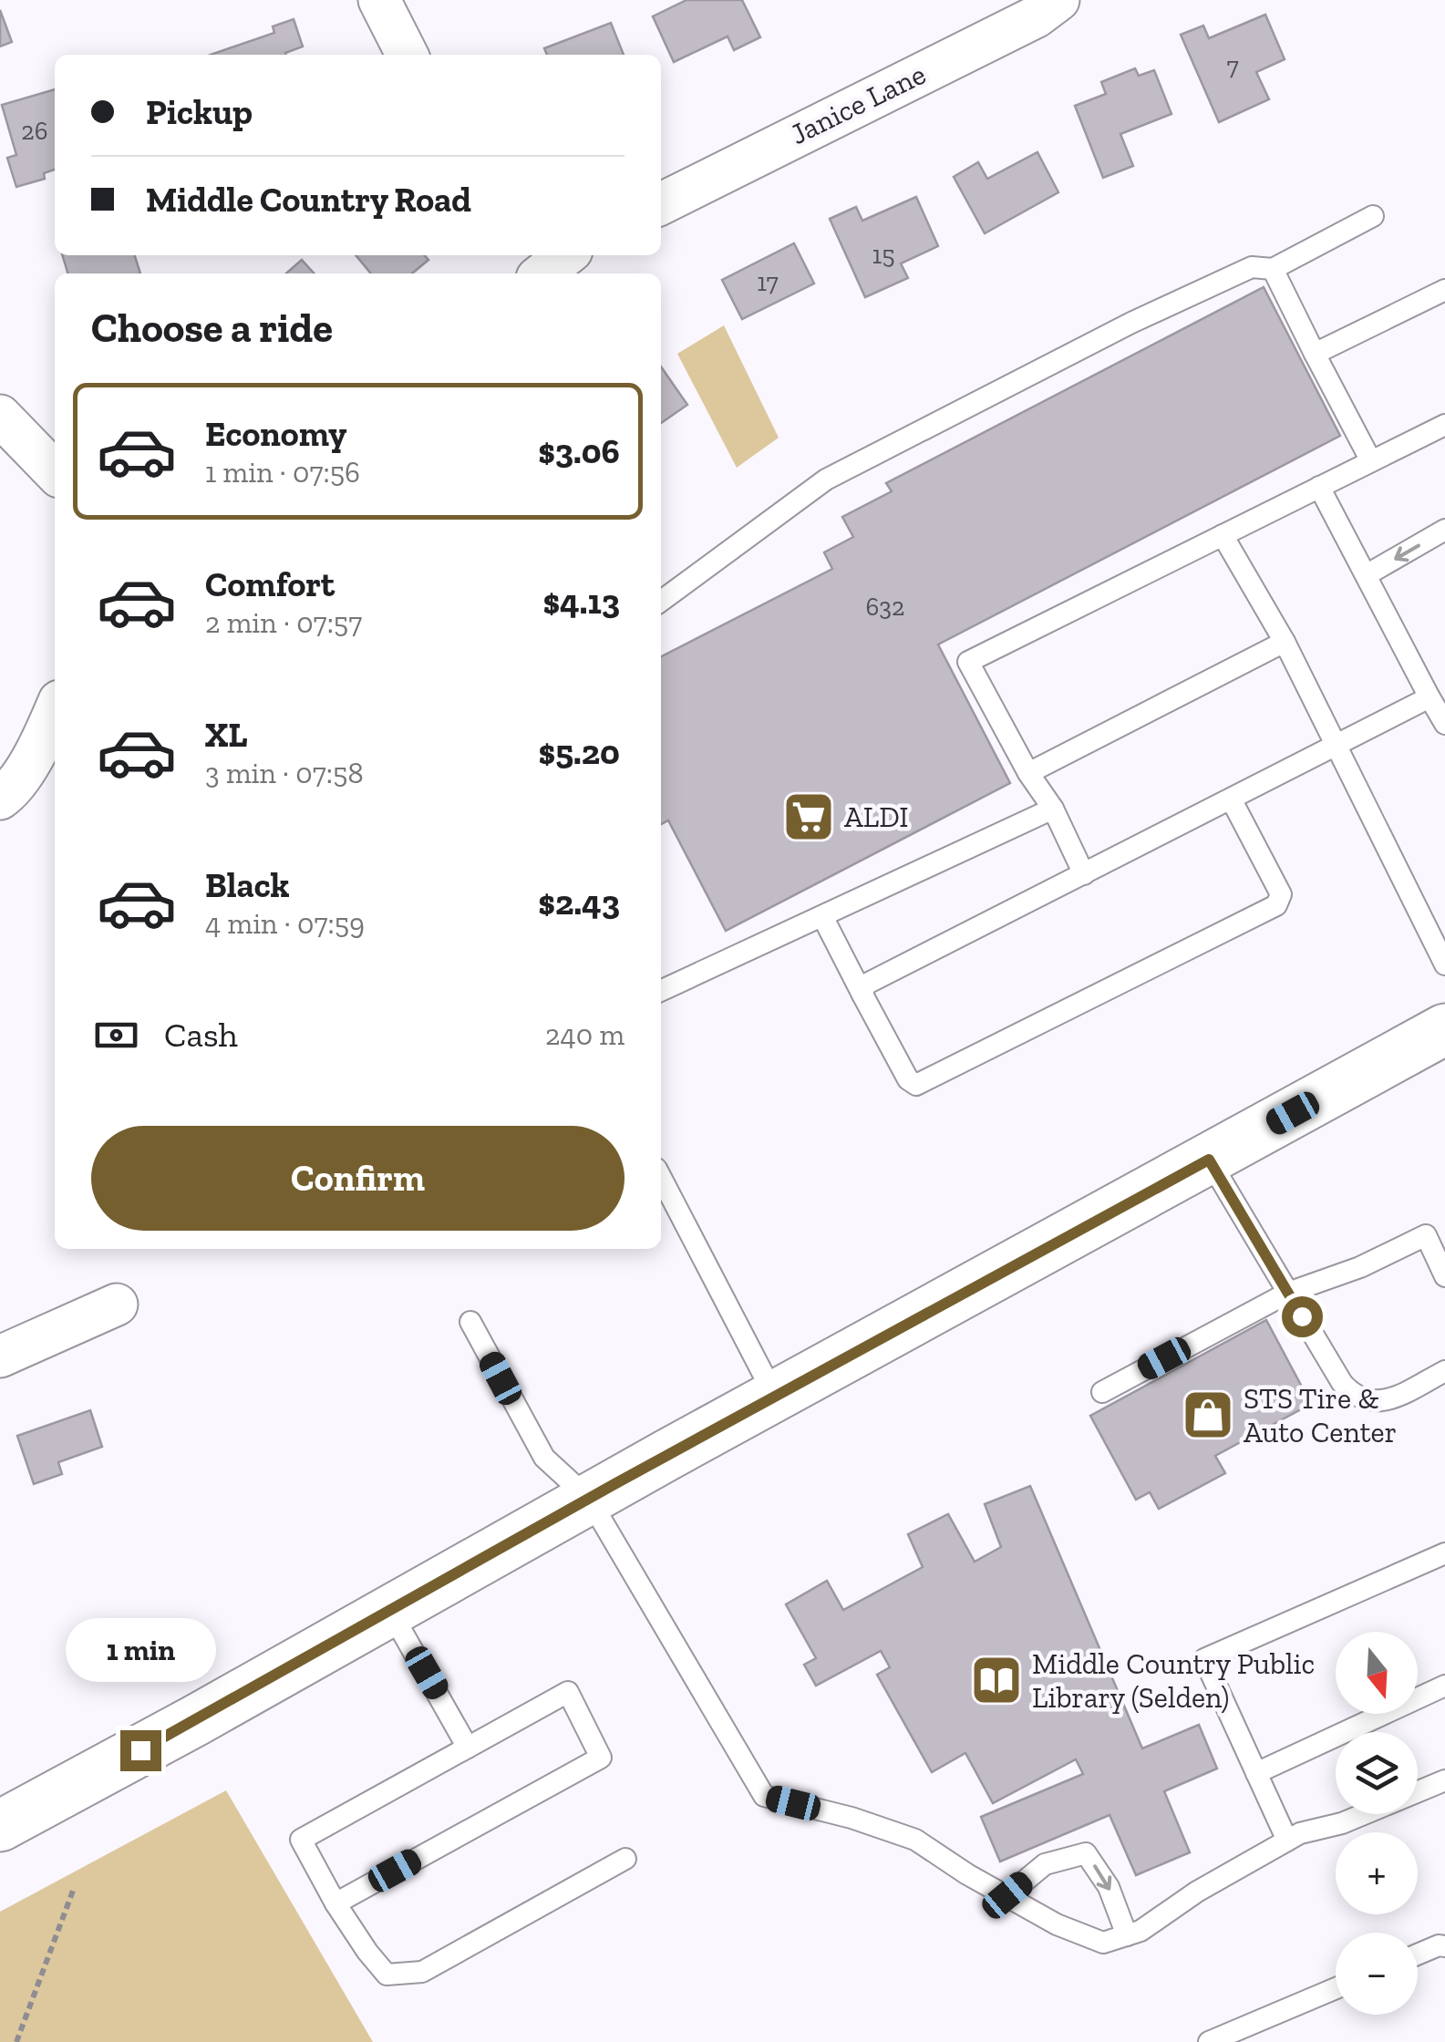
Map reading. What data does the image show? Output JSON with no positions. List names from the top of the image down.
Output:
{
  "streets": {
    "street": ["Janice Lane"]
  },
  "places": {
    "supermarket": ["ALDI"],
    "shop": ["STS Tire & Auto Center"],
    "library": ["Middle Country Public Library (Selden)"]
  },
  "house_numbers": [
    "7",
    "26",
    "15",
    "17",
    "632"
  ],
  "north": "bottom",
  "page": {
    "banner": ["Pickup", "Middle Country Road"],
    "heading": "Choose a ride",
    "list": [
      {
        "name": "Economy",
        "note": "1 min · 07:56",
        "value": "$3.06"
      },
      {
        "name": "Comfort",
        "note": "2 min · 07:57",
        "value": "$4.13"
      },
      {
        "name": "XL",
        "note": "3 min · 07:58",
        "value": "$5.20"
      },
      {
        "name": "Black",
        "note": "4 min · 07:59",
        "value": "$2.43"
      }
    ],
    "pay": ["Cash", "240 m"],
    "buttons": "Confirm",
    "bubble": "1 min",
    "map_buttons": ["+", "−"]
  }
}
